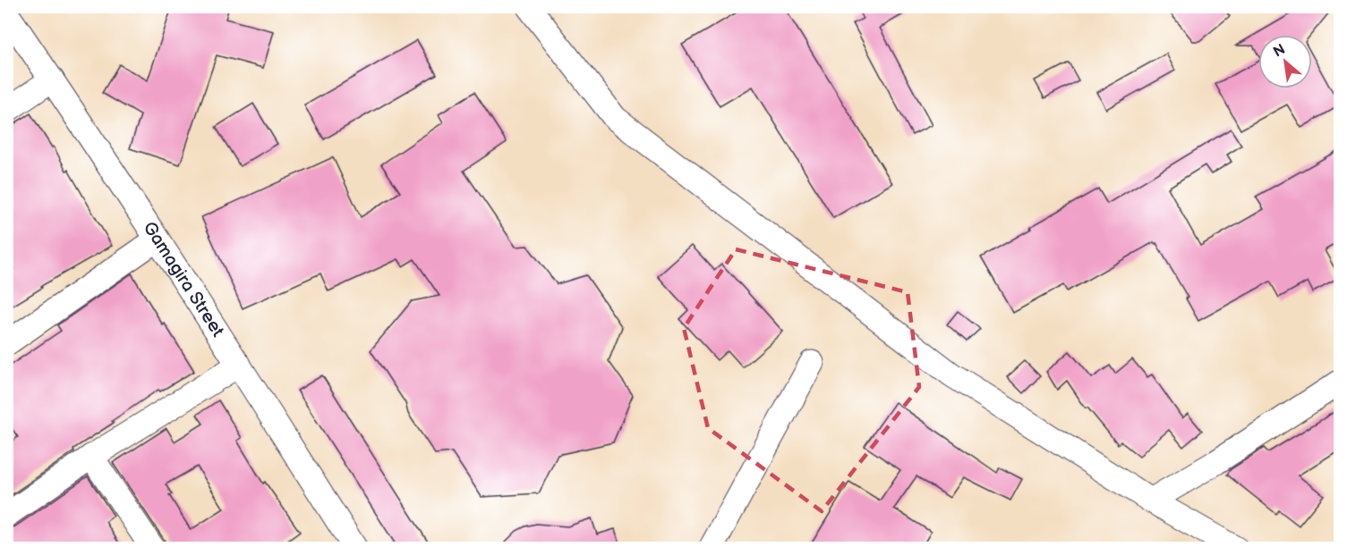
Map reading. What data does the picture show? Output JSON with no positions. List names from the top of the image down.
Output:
{
  "streets": {
    "street": ["Gamagira Street"]
  },
  "north": "top left"
}
